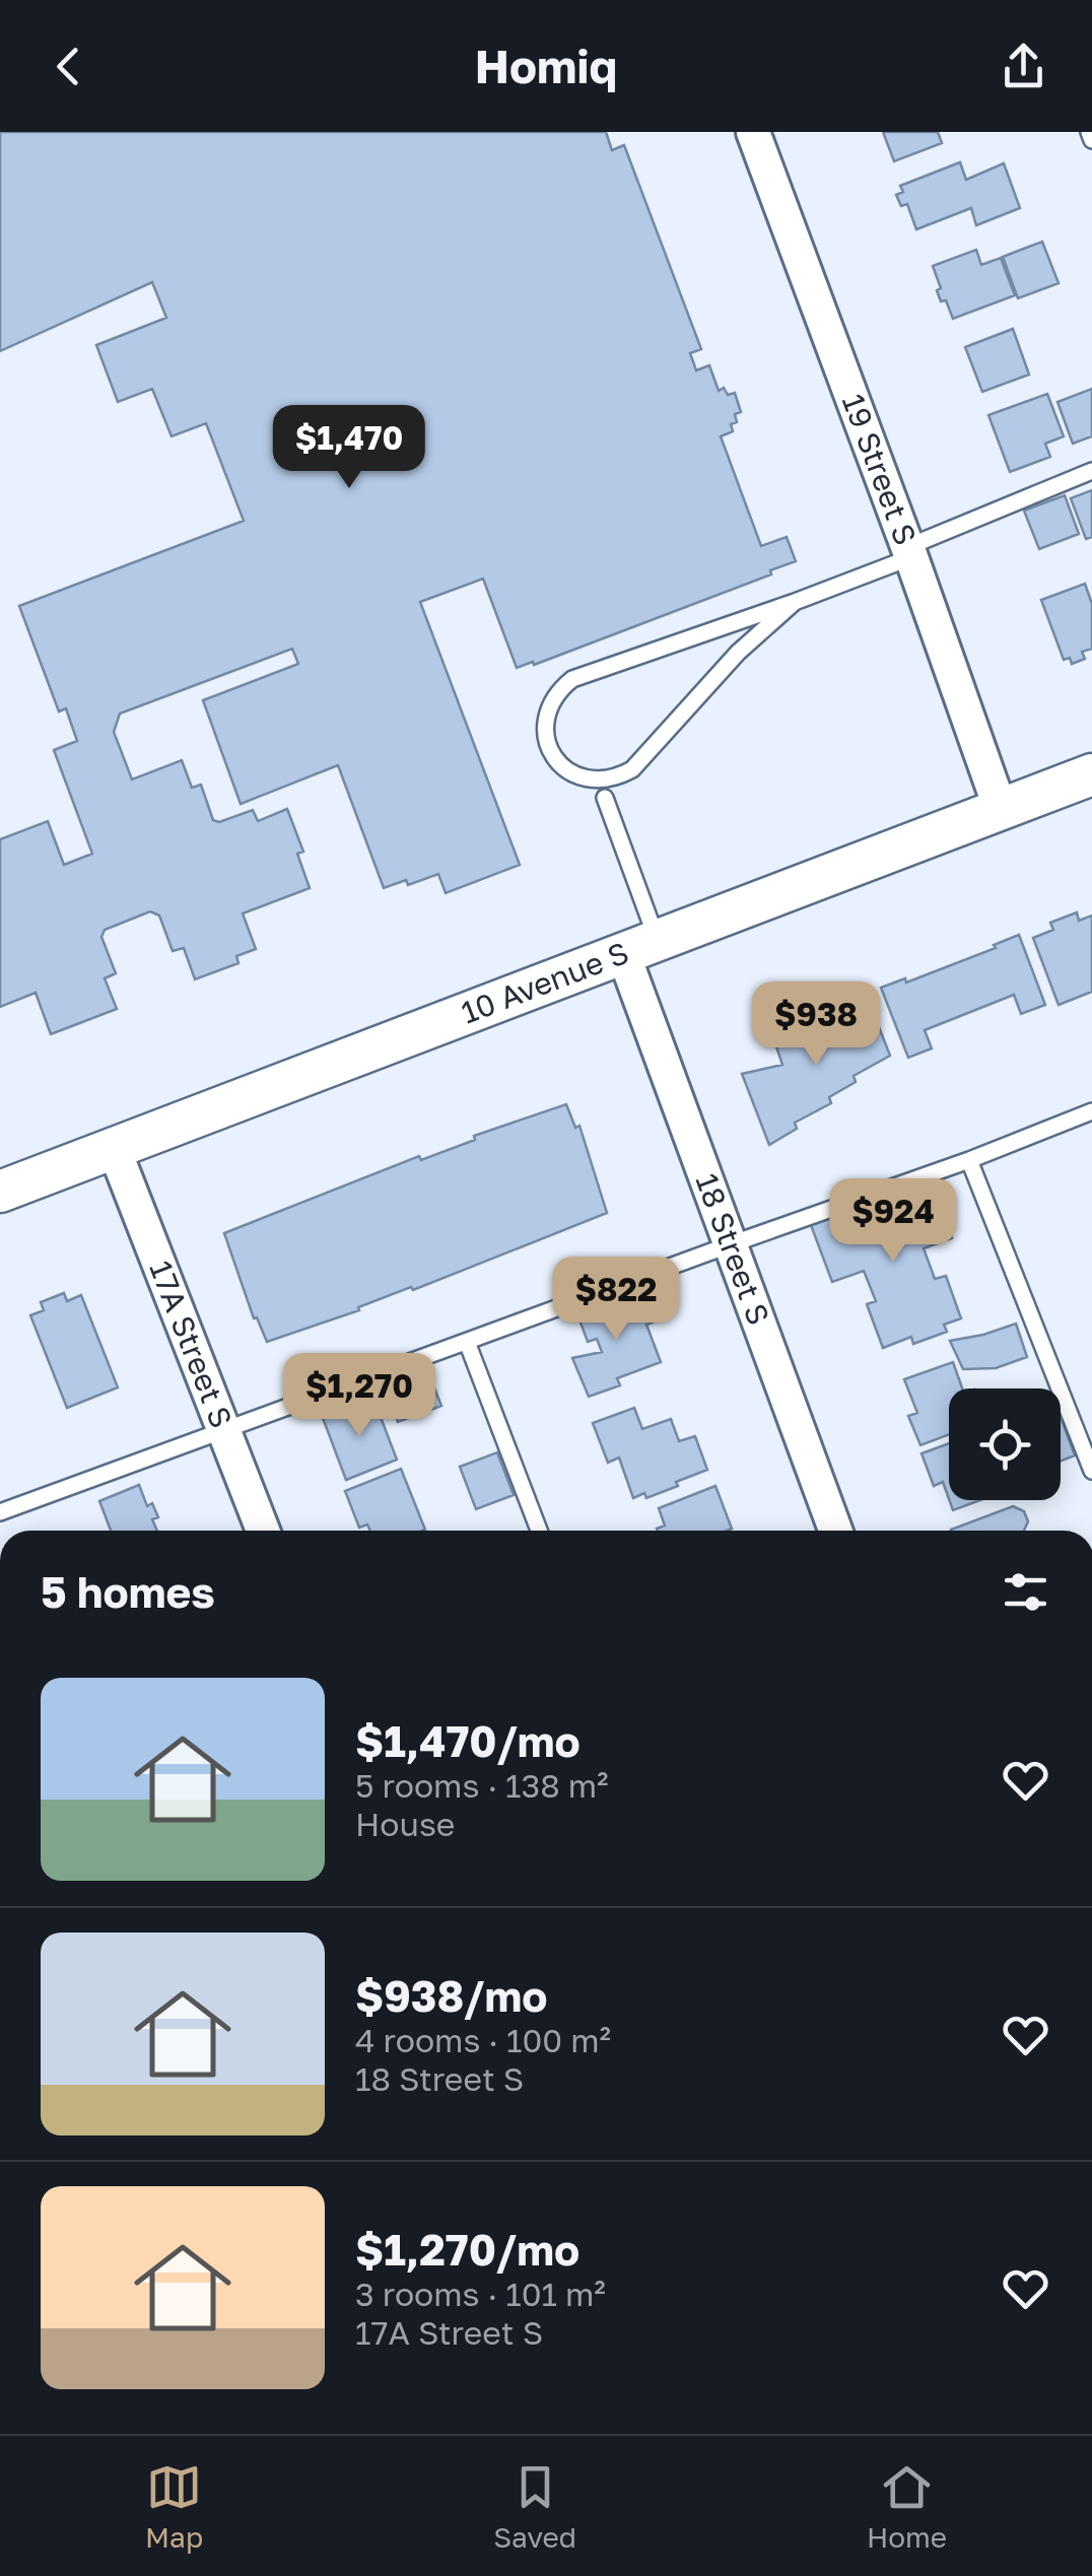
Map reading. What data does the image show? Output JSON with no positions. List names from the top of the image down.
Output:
{
  "streets": {
    "street": [
      "19 Street S",
      "10 Avenue S",
      "18 Street S",
      "17A Street S"
    ]
  },
  "crossings": [
    ["19 Street S", "10 Avenue S"],
    ["10 Avenue S", "18 Street S"],
    ["10 Avenue S", "17A Street S"]
  ],
  "page": {
    "header": "Homiq",
    "price": [
      "$1,470",
      "$938",
      "$924",
      "$822",
      "$1,270"
    ],
    "heading": "5 homes",
    "list": [
      {
        "name": "$1,470/mo",
        "note": "5 rooms · 138 m² · House"
      },
      {
        "name": "$938/mo",
        "note": "4 rooms · 100 m² · 18 Street S"
      },
      {
        "name": "$1,270/mo",
        "note": "3 rooms · 101 m² · 17A Street S"
      }
    ],
    "tabs": ["Map", "Saved", "Home"]
  }
}
